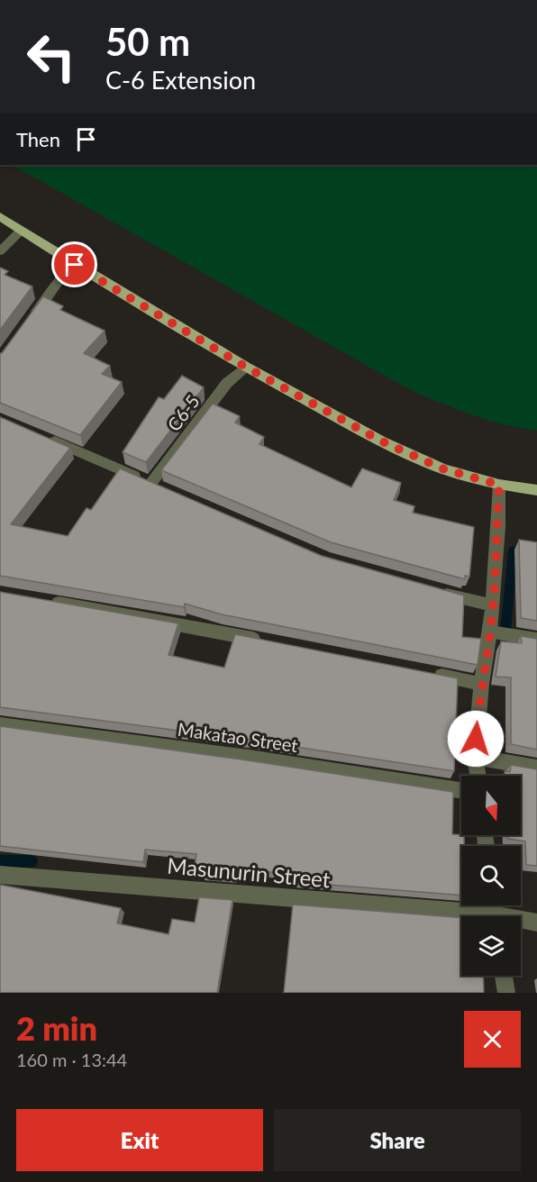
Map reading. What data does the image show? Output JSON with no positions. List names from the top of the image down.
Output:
{
  "streets": {
    "street": ["C6-5", "Makatao Street", "Masunurin Street"]
  },
  "north": "bottom",
  "page": {
    "turn": ["50 m", "C-6 Extension"],
    "then": "Then",
    "heading": ["2 min", "160 m · 13:44"],
    "buttons": ["Exit", "Share"]
  }
}
